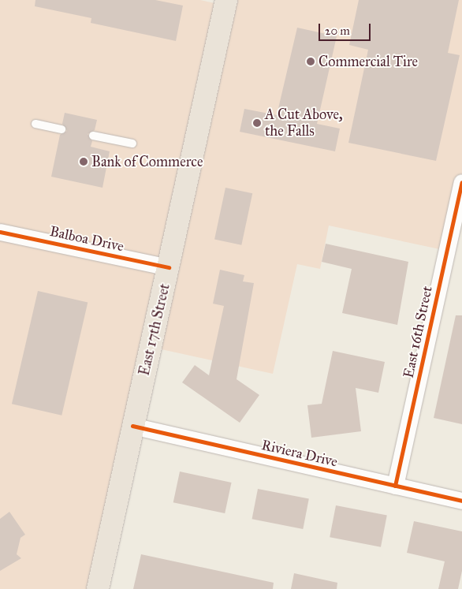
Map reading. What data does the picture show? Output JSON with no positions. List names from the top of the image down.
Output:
{
  "streets": {
    "main road": ["East 17th Street"],
    "street": ["Balboa Drive", "East 16th Street", "Riviera Drive"]
  },
  "crossings": [
    ["Balboa Drive", "East 17th Street"],
    ["East 17th Street", "Riviera Drive"],
    ["East 16th Street", "Riviera Drive"]
  ],
  "places": ["Commercial Tire", "A Cut Above, the Falls", "Bank of Commerce"],
  "scale_bar": "20 m"
}
